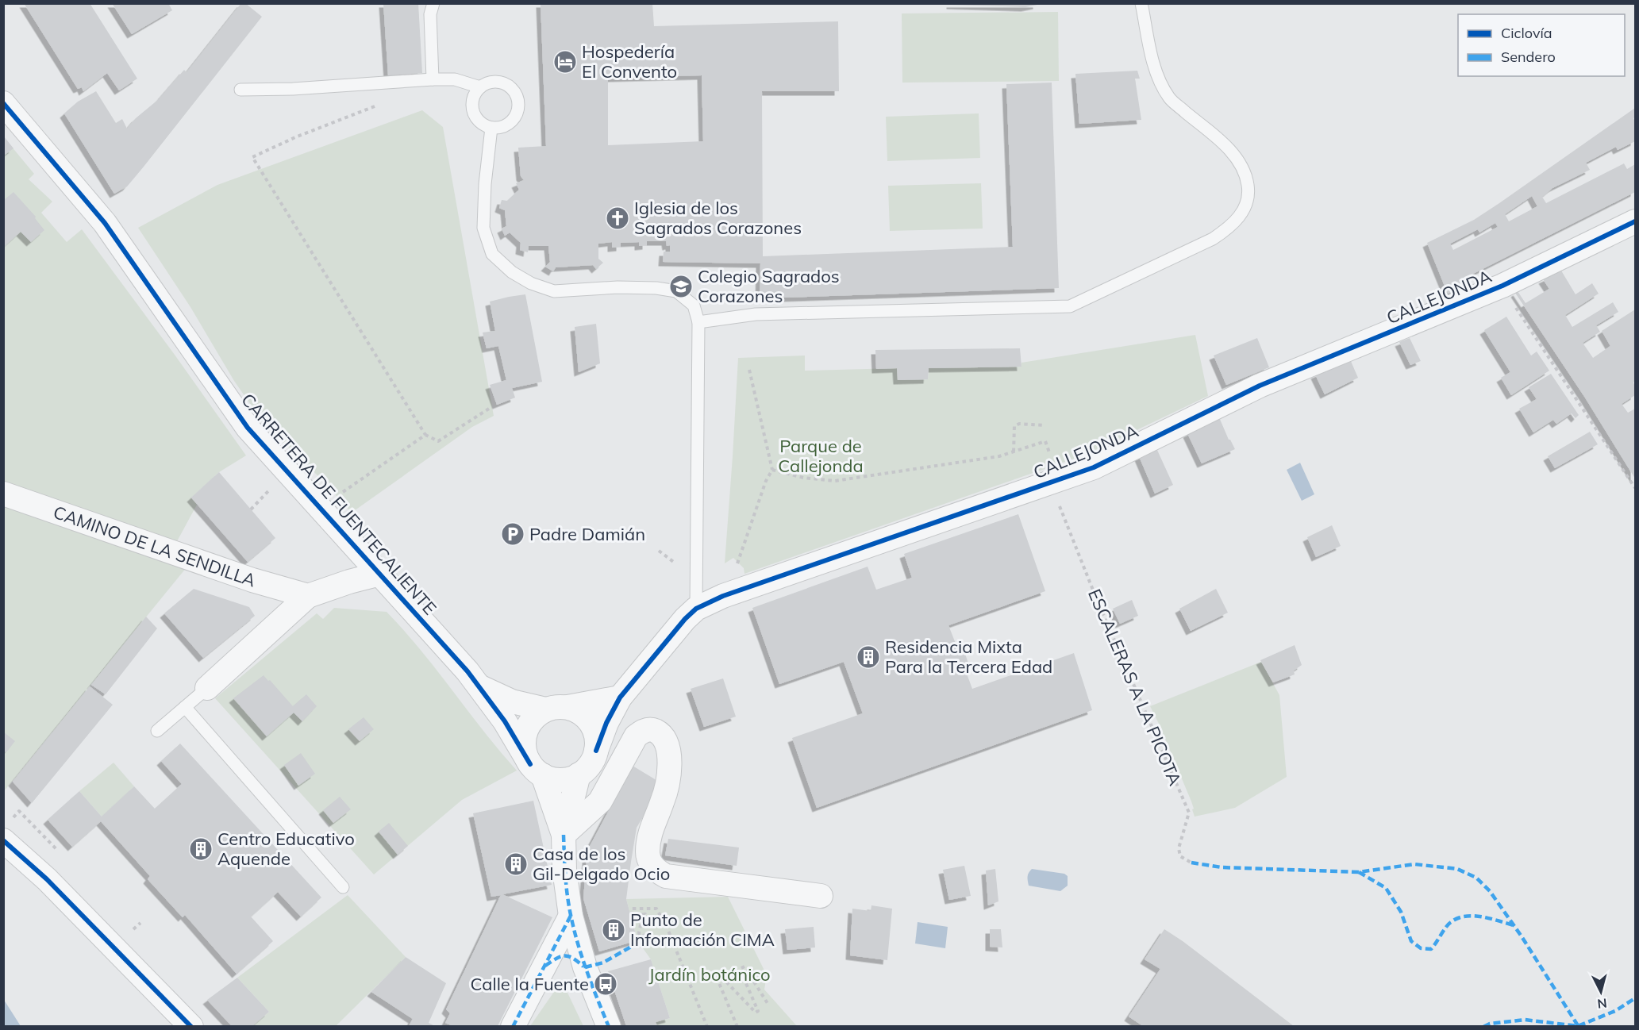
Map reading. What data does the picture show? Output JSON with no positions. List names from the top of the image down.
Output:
{
  "streets": {
    "street": ["CALLEJONDA", "CARRETERA DE FUENTECALIENTE", "CAMINO DE LA SENDILLA"],
    "path": ["ESCALERAS A LA PICOTA"]
  },
  "parks": ["Parque de Callejonda", "Jardín botánico"],
  "places": {
    "hotel": ["Hospedería El Convento"],
    "church": ["Iglesia de los Sagrados Corazones"],
    "school or university": ["Colegio Sagrados Corazones"],
    "parking": ["Padre Damián"],
    "building": [
      "Residencia Mixta Para la Tercera Edad",
      "Centro Educativo Aquende",
      "Casa de los Gil-Delgado Ocio",
      "Punto de Información CIMA"
    ],
    "bus stop": ["Calle la Fuente"]
  },
  "legend": ["Ciclovía", "Sendero"],
  "north": "bottom"
}
